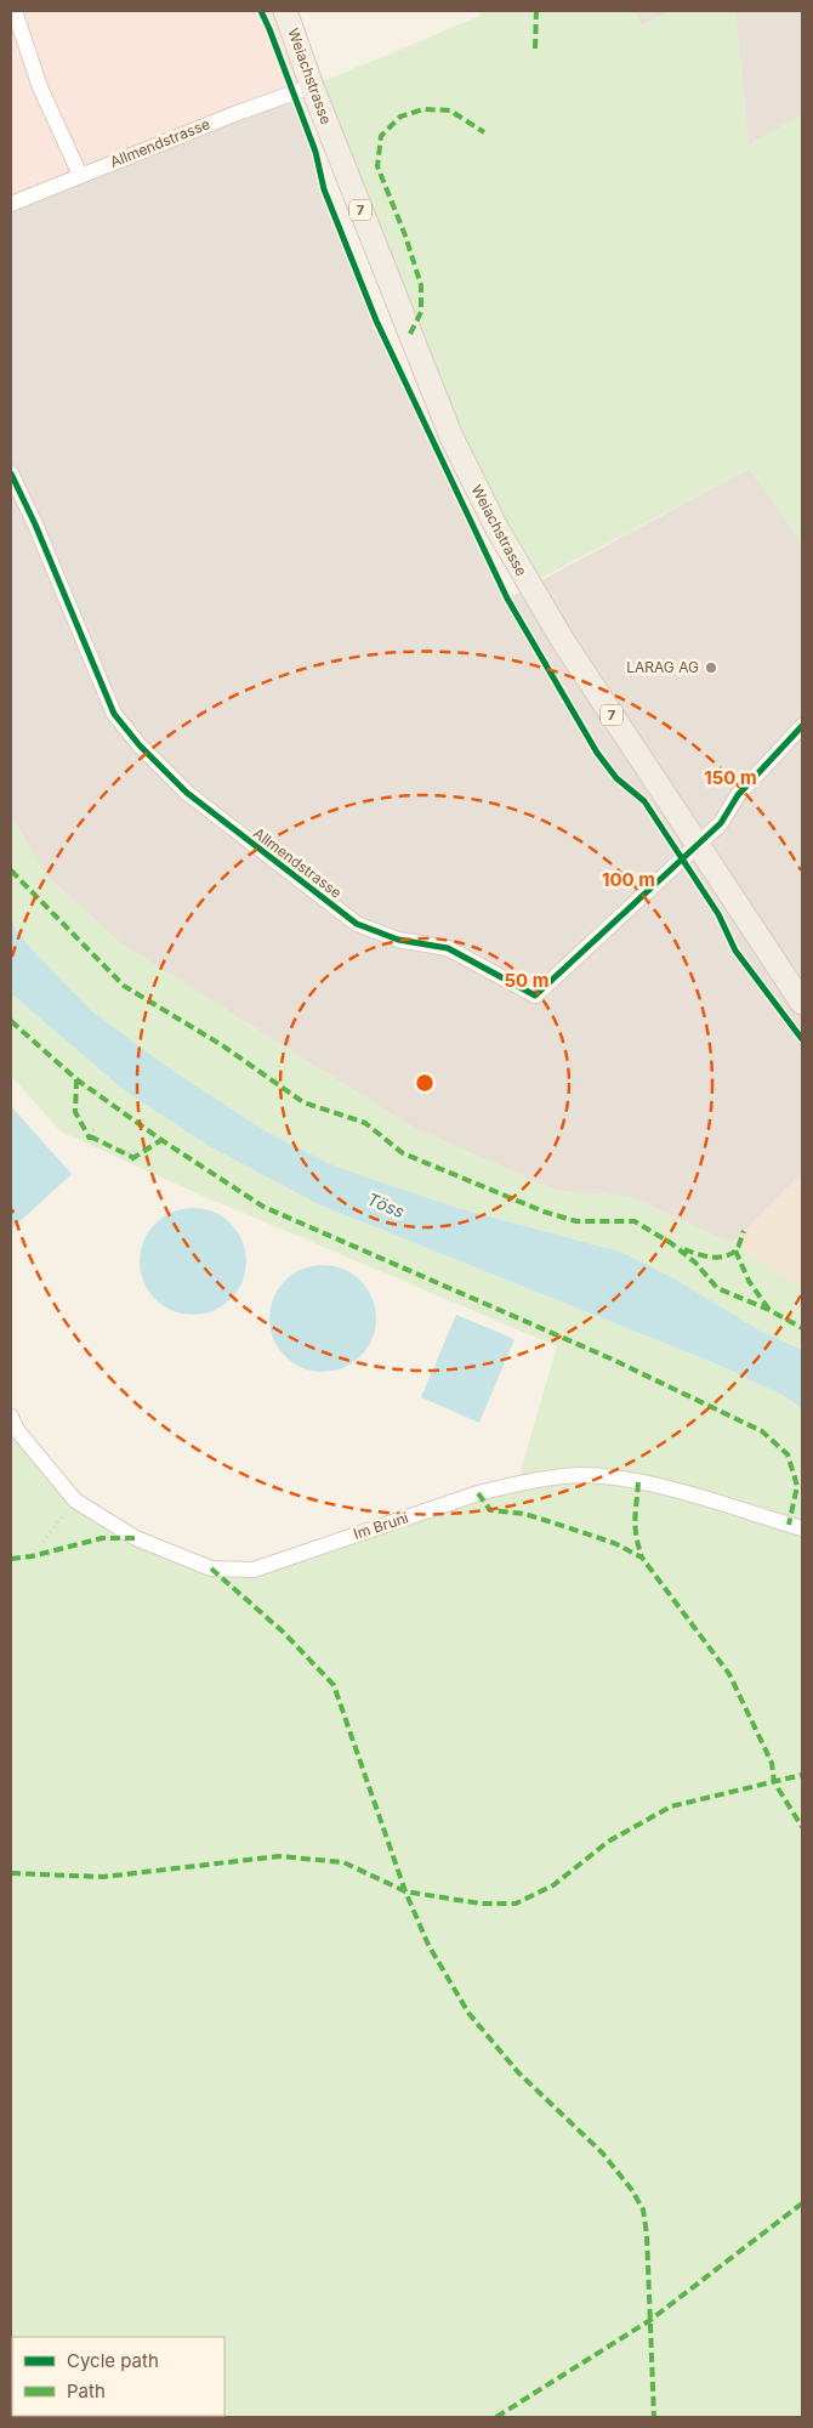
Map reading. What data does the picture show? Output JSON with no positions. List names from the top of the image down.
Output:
{
  "streets": {
    "main road": ["Weiachstrasse", "7"],
    "street": ["Allmendstrasse", "Im Bruni"]
  },
  "crossings": [
    ["Weiachstrasse", "Allmendstrasse"]
  ],
  "water": ["Töss"],
  "places": ["LARAG AG"],
  "legend": ["Cycle path", "Path"],
  "rings": ["150 m", "100 m", "50 m"]
}
